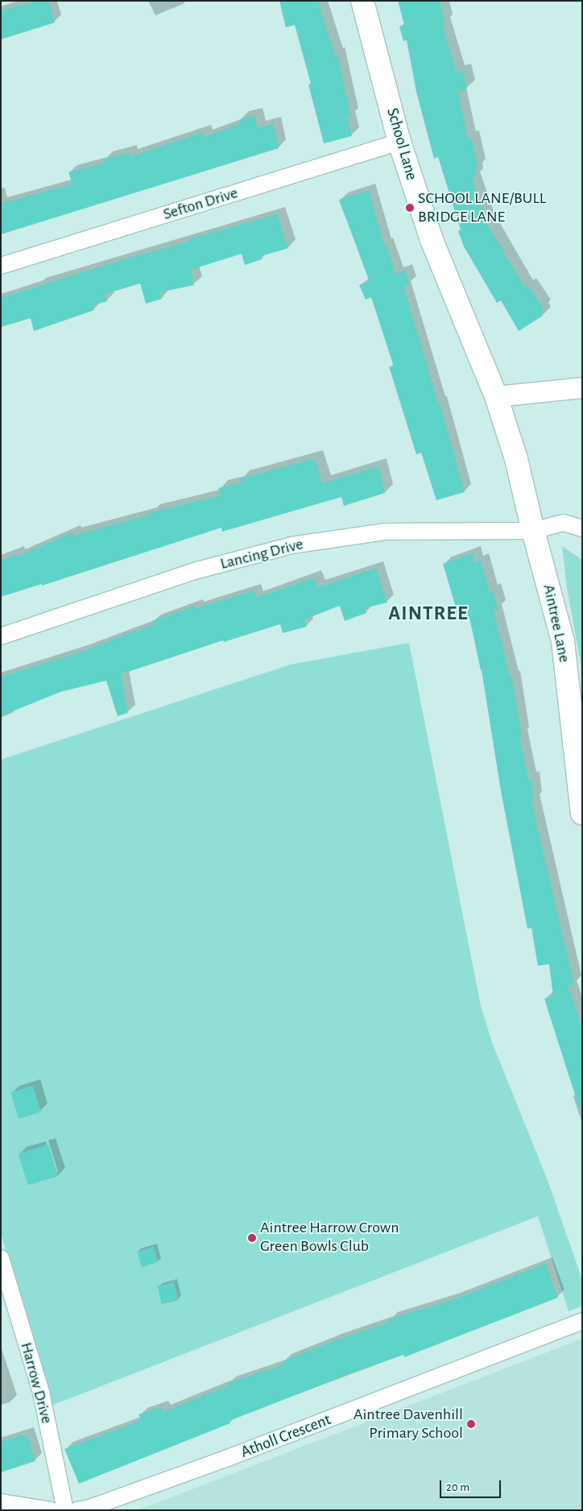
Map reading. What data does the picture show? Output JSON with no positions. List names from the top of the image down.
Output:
{
  "streets": {
    "main road": ["School Lane", "Aintree Lane"],
    "street": [
      "Sefton Drive",
      "Lancing Drive",
      "Harrow Drive",
      "Atholl Crescent"
    ]
  },
  "crossings": [
    ["School Lane", "Sefton Drive"],
    ["School Lane", "Aintree Lane"],
    ["Lancing Drive", "Aintree Lane"]
  ],
  "districts": ["AINTREE"],
  "places": ["SCHOOL LANE/BULL BRIDGE LANE", "Aintree Harrow Crown Green Bowls Club", "Aintree Davenhill Primary School"],
  "scale_bar": "20 m"
}
